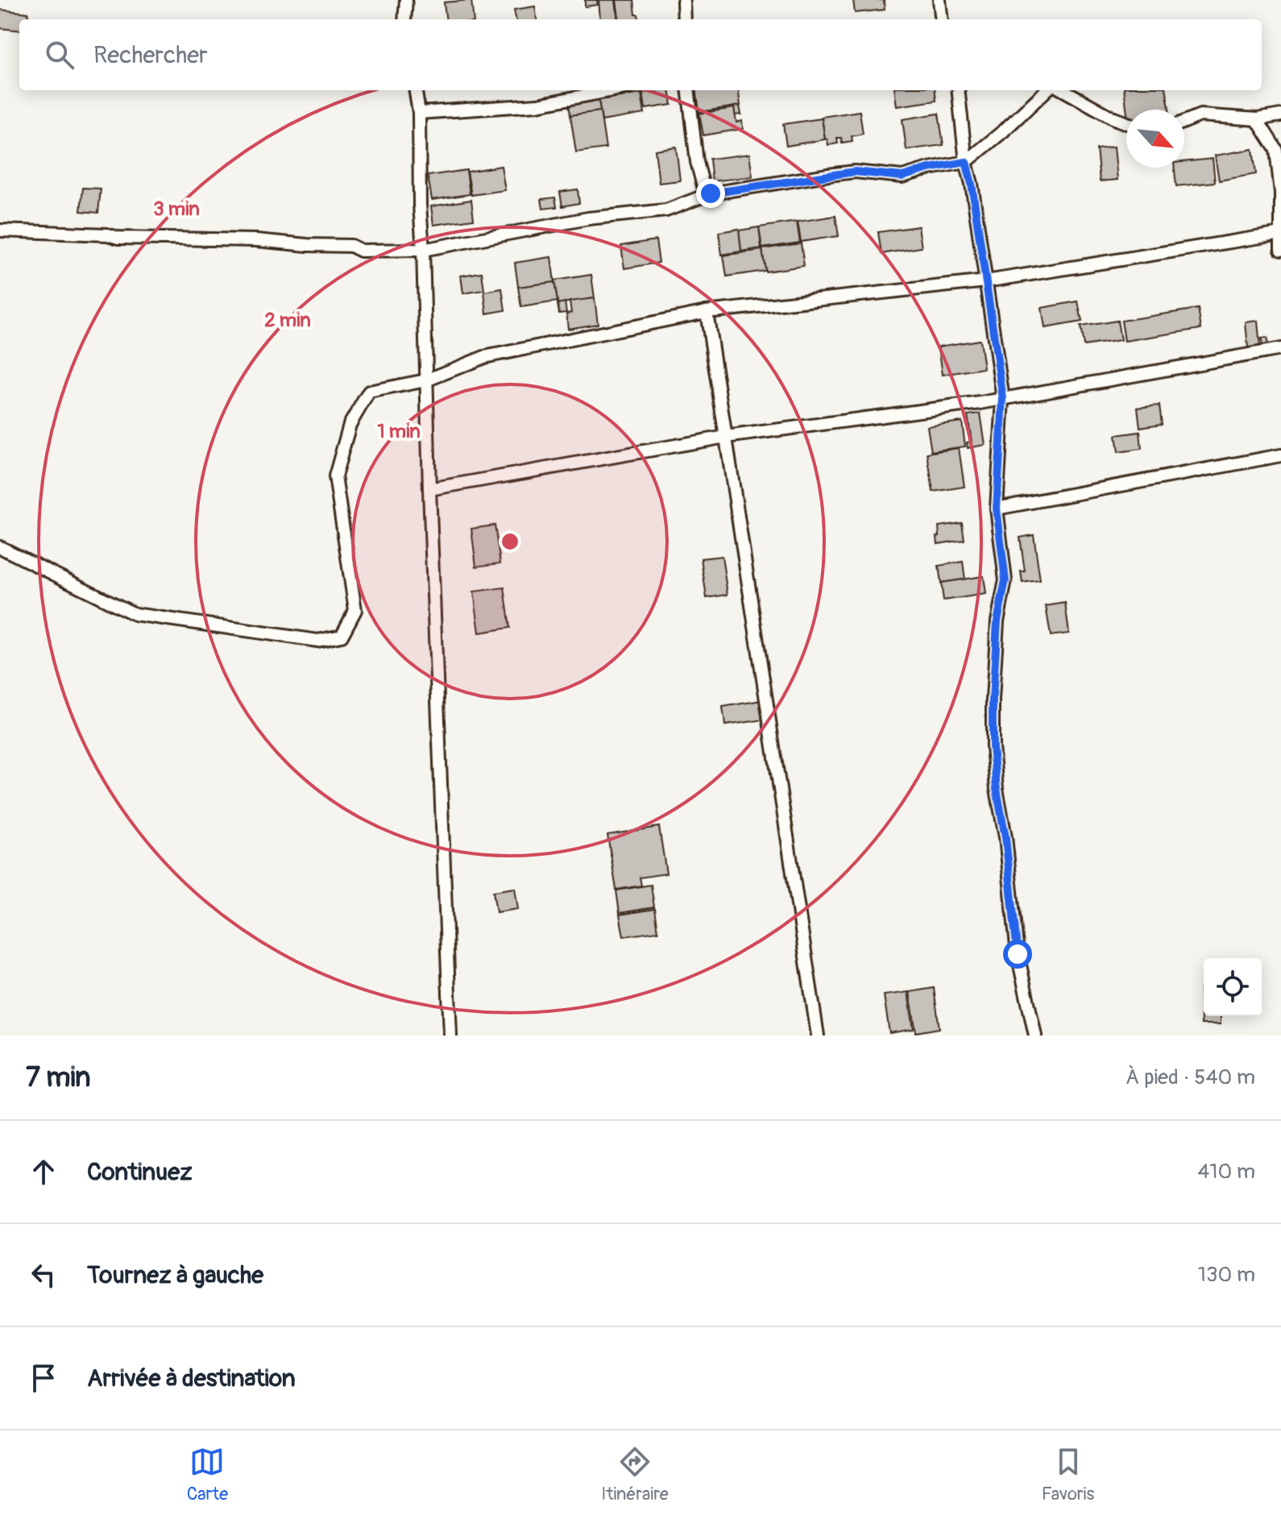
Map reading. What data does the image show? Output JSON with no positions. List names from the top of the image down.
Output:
{
  "north": "bottom right",
  "page": {
    "search": "Rechercher",
    "heading": ["7 min", "À pied · 540 m"],
    "list": [
      ["Continuez", "410 m"],
      ["Tournez à gauche", "130 m"],
      "Arrivée à destination"
    ],
    "nav": ["Carte", "Itinéraire", "Favoris"]
  },
  "rings": ["3 min", "2 min", "1 min"]
}
